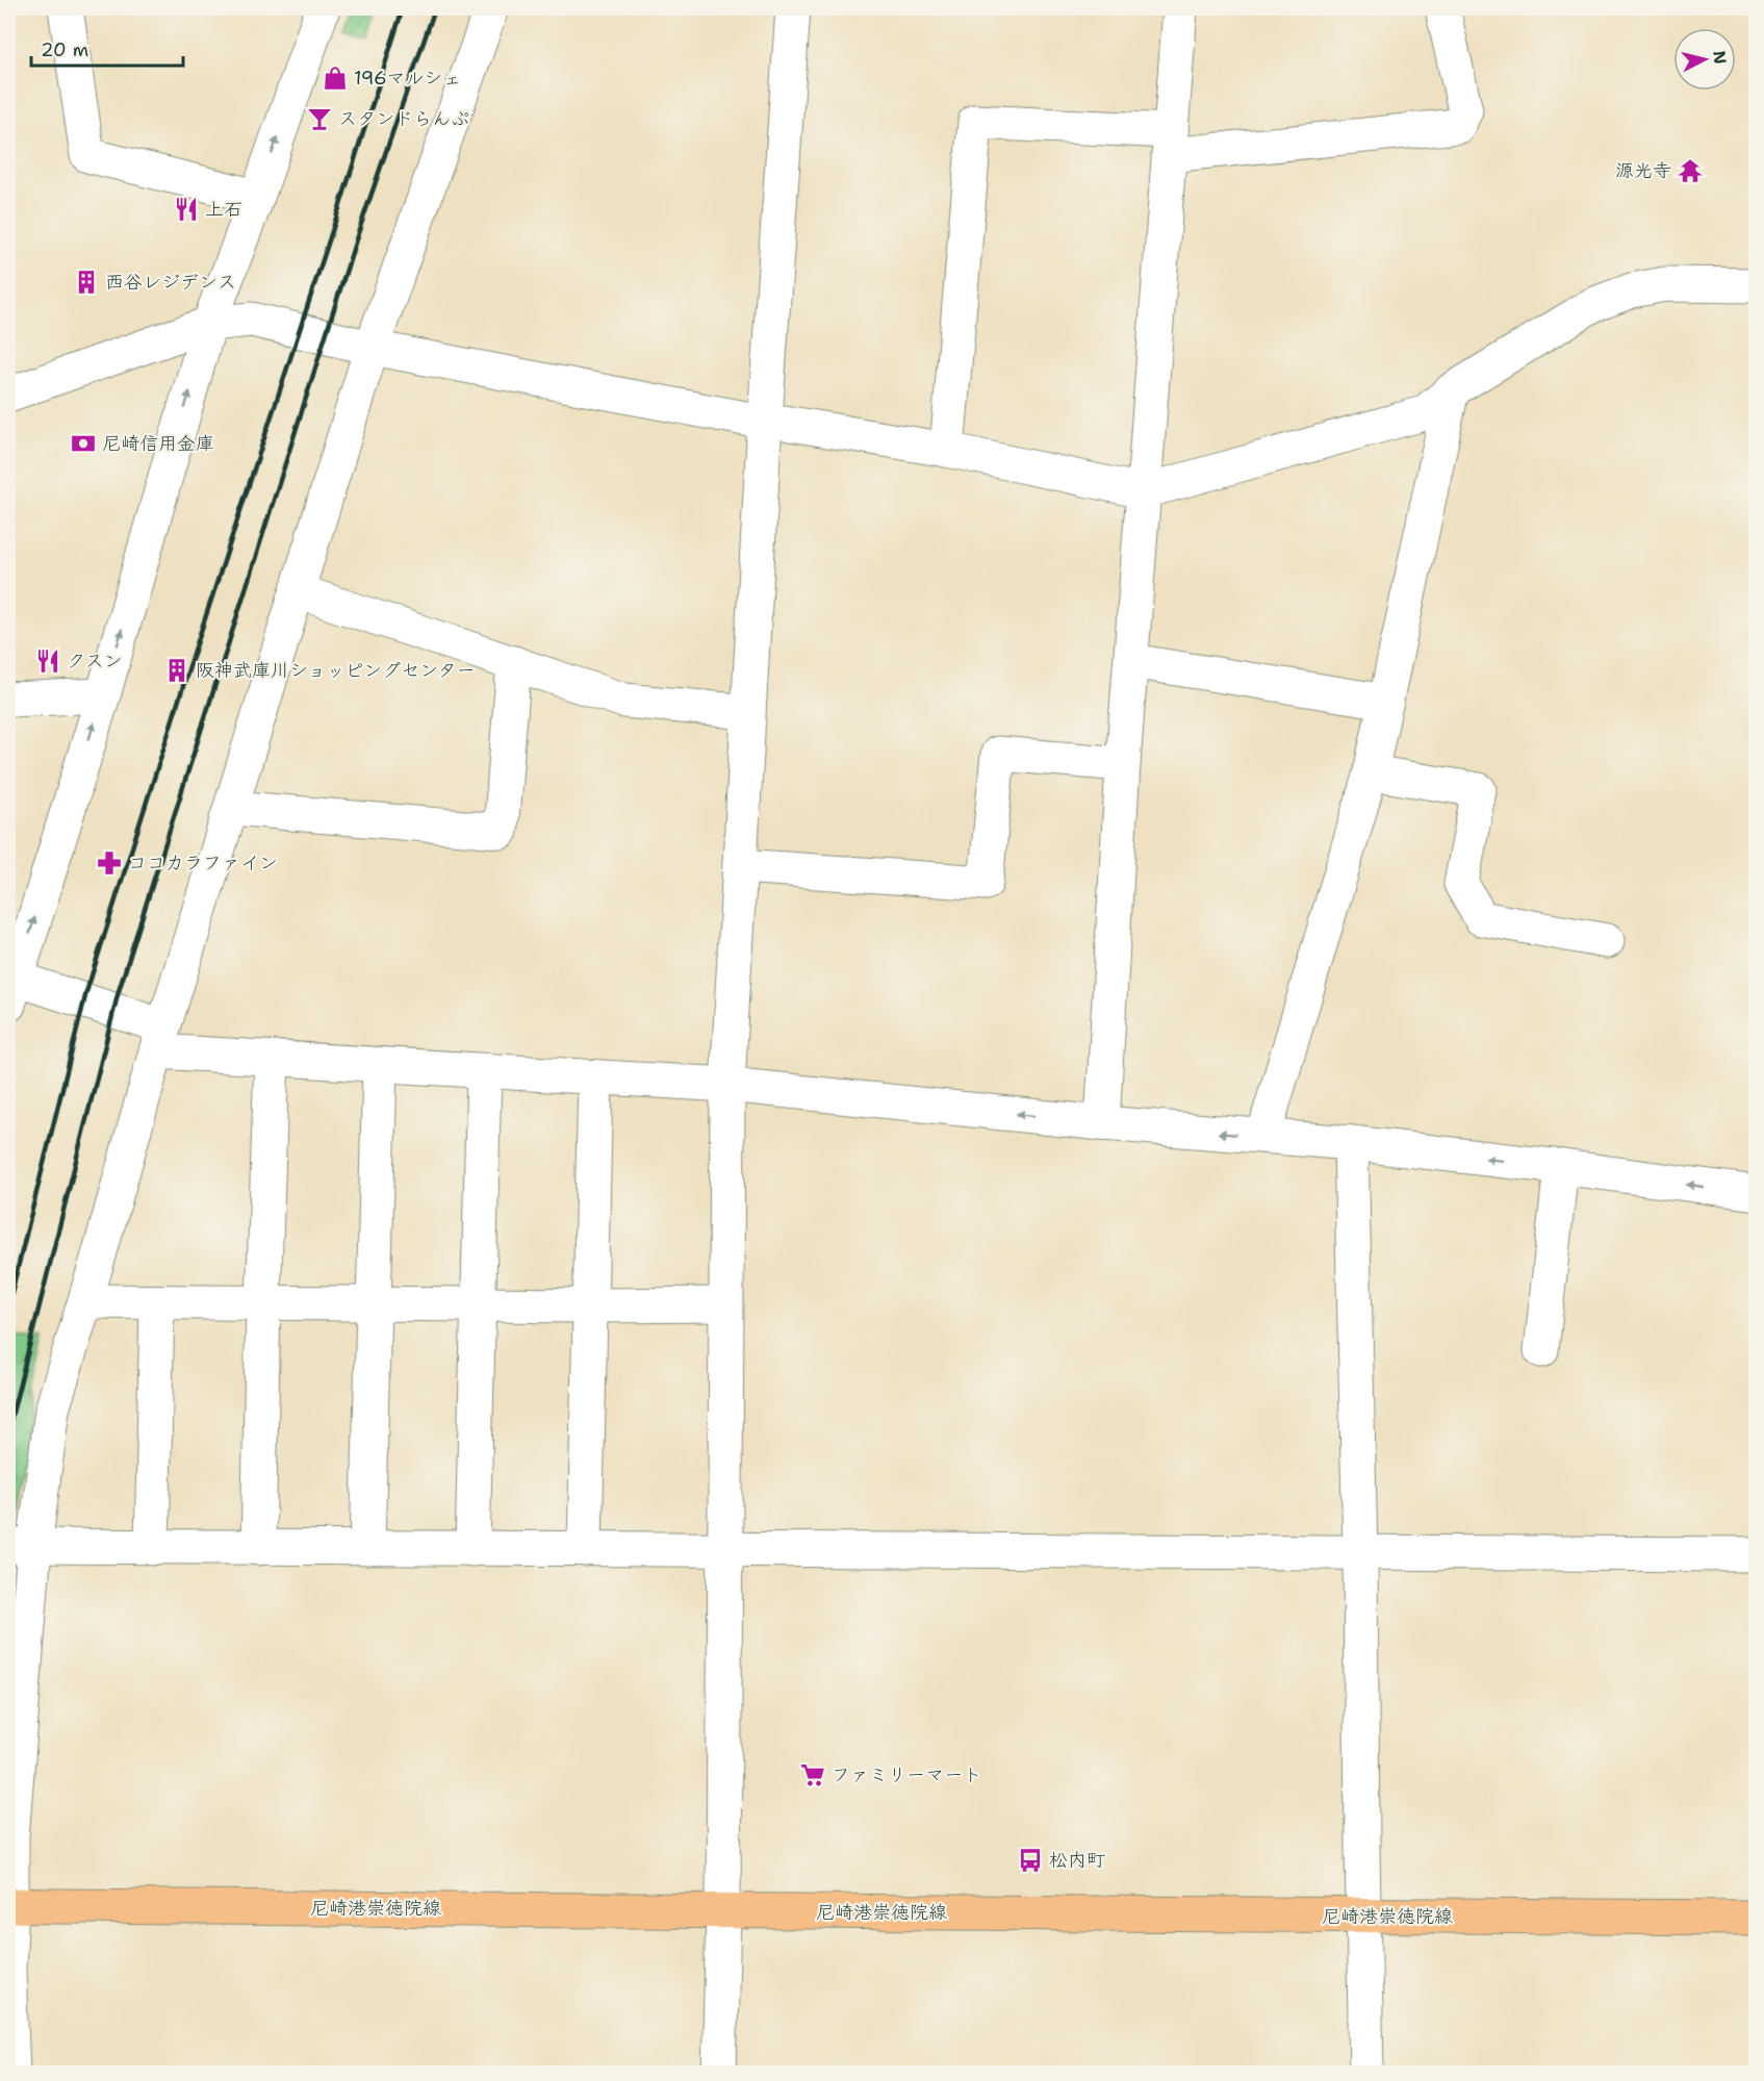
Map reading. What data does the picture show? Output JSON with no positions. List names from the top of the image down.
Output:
{
  "streets": {
    "main road": ["尼崎港崇徳院線"]
  },
  "places": {
    "shop": ["196マルシェ"],
    "bar": ["スタンドらんぷ"],
    "temple": ["源光寺"],
    "restaurant": ["上石", "クスン"],
    "building": ["西谷レジデンス", "阪神武庫川ショッピングセンター"],
    "bank": ["尼崎信用金庫"],
    "pharmacy": ["ココカラファイン"],
    "supermarket": ["ファミリーマート"],
    "bus stop": ["松内町"]
  },
  "scale_bar": "20 m",
  "north": "right"
}
